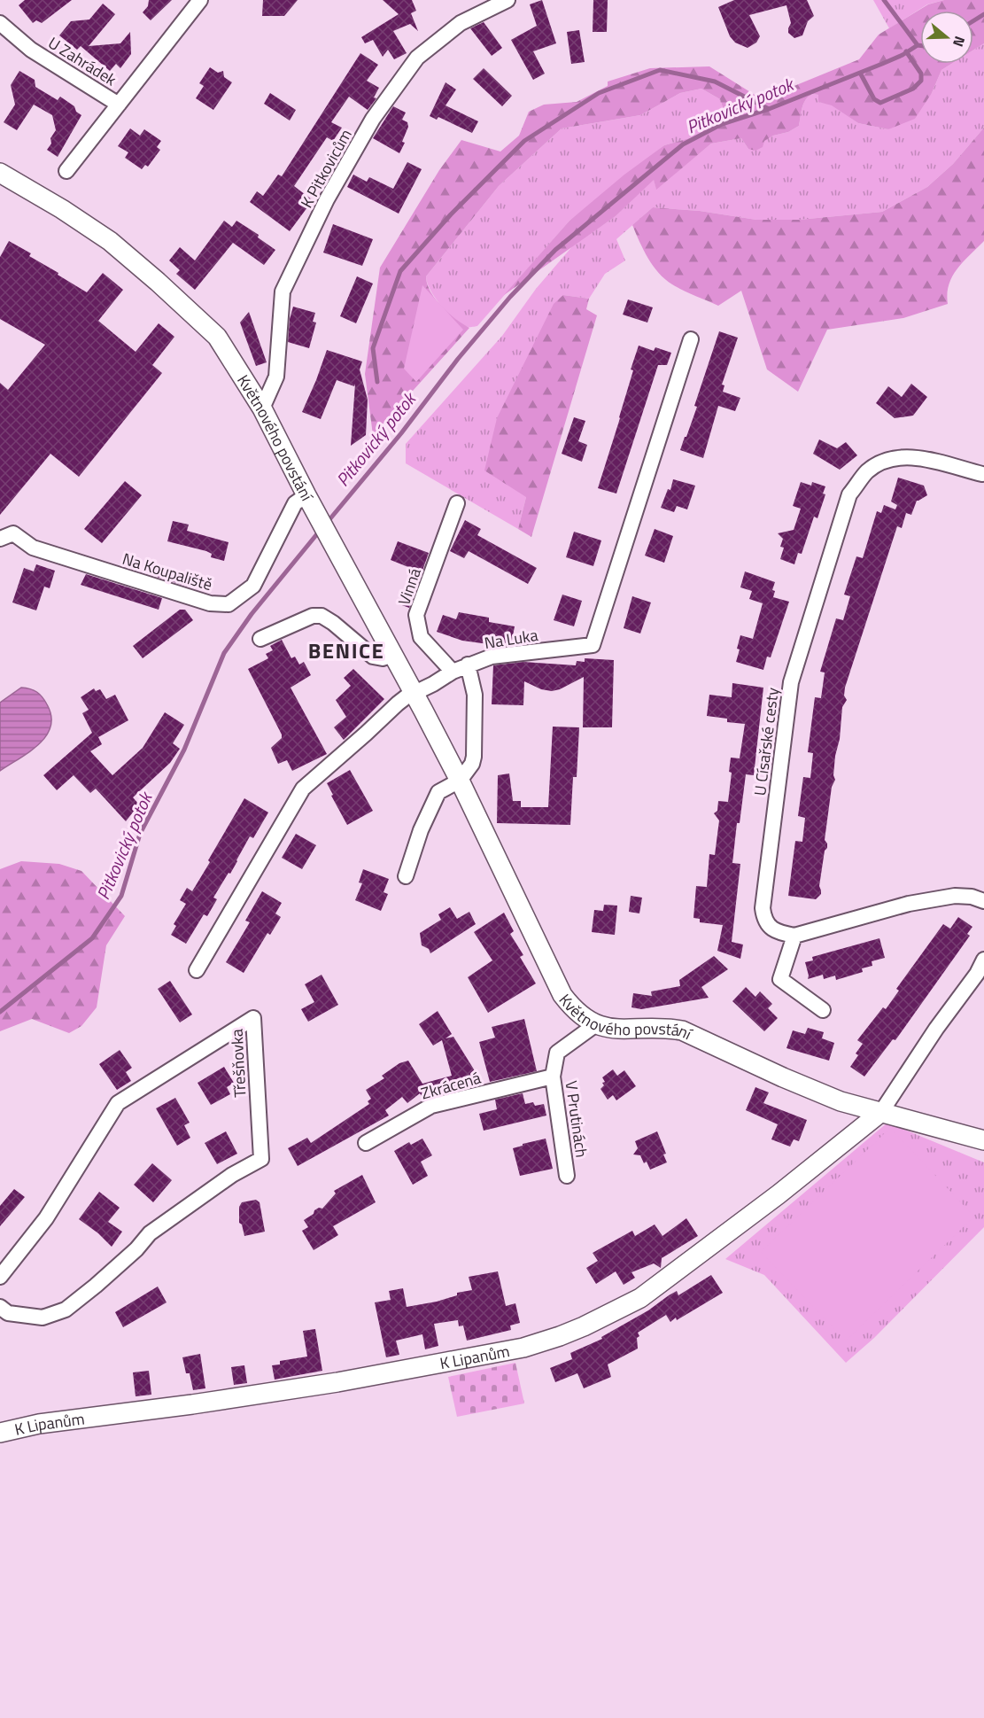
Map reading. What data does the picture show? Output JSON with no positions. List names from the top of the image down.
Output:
{
  "streets": {
    "street": [
      "U Zahrádek",
      "K Pitkovicům",
      "Květnového povstání",
      "Na Koupaliště",
      "Vinná",
      "Na Luka",
      "U Císařské cesty",
      "Třešňovka",
      "Zkrácená",
      "V Prutinách",
      "K Lipanům"
    ]
  },
  "crossings": [
    ["K Pitkovicům", "Květnového povstání"],
    ["Květnového povstání", "Na Koupaliště"],
    ["Květnového povstání", "Na Luka"],
    ["Květnového povstání", "V Prutinách"],
    ["Květnového povstání", "K Lipanům"],
    ["Vinná", "Na Luka"],
    ["Zkrácená", "V Prutinách"]
  ],
  "districts": ["BENICE"],
  "water": ["Pitkovický potok"],
  "north": "right"
}
